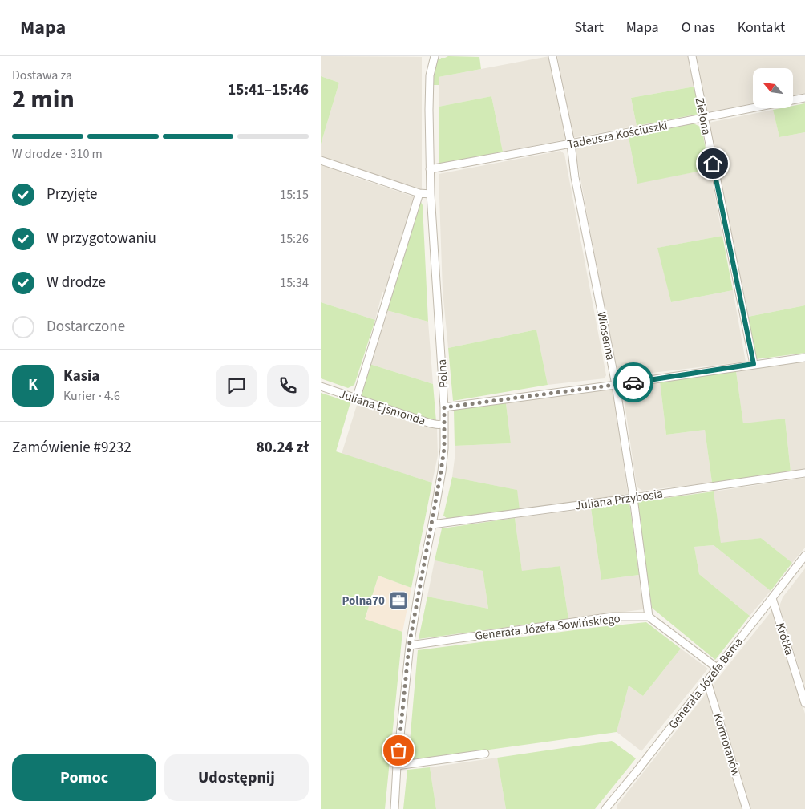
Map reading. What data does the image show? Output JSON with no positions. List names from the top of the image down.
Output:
{
  "streets": {
    "street": [
      "Zielona",
      "Tadeusza Kościuszki",
      "Wiosenna",
      "Polna",
      "Juliana Ejsmonda",
      "Juliana Przybosia",
      "Generała Józefa Sowińskiego",
      "Krótka",
      "Generała Józefa Bema",
      "Kormoranów"
    ]
  },
  "crossings": [
    ["Zielona", "Tadeusza Kościuszki"],
    ["Tadeusza Kościuszki", "Wiosenna"],
    ["Tadeusza Kościuszki", "Polna"],
    ["Wiosenna", "Juliana Przybosia"],
    ["Wiosenna", "Generała Józefa Sowińskiego"],
    ["Polna", "Juliana Ejsmonda"],
    ["Polna", "Juliana Przybosia"],
    ["Polna", "Generała Józefa Sowińskiego"],
    ["Krótka", "Generała Józefa Bema"],
    ["Generała Józefa Bema", "Kormoranów"]
  ],
  "places": {
    "office": ["Polna70"]
  },
  "north": "top left",
  "page": {
    "header": "Mapa",
    "nav": [
      "Start",
      "Mapa",
      "O nas",
      "Kontakt"
    ],
    "heading": ["2 min", "Dostawa za", "15:41–15:46"],
    "panel": [
      "Kasia",
      "Kurier · 4.6",
      "Zamówienie #9232",
      "80.24 zł"
    ],
    "bar": "W drodze · 310 m",
    "list": [
      ["Przyjęte", "15:15"],
      ["W przygotowaniu", "15:26"],
      ["W drodze", "15:34"],
      "Dostarczone"
    ],
    "round": "K",
    "buttons": ["Pomoc", "Udostępnij"]
  }
}
